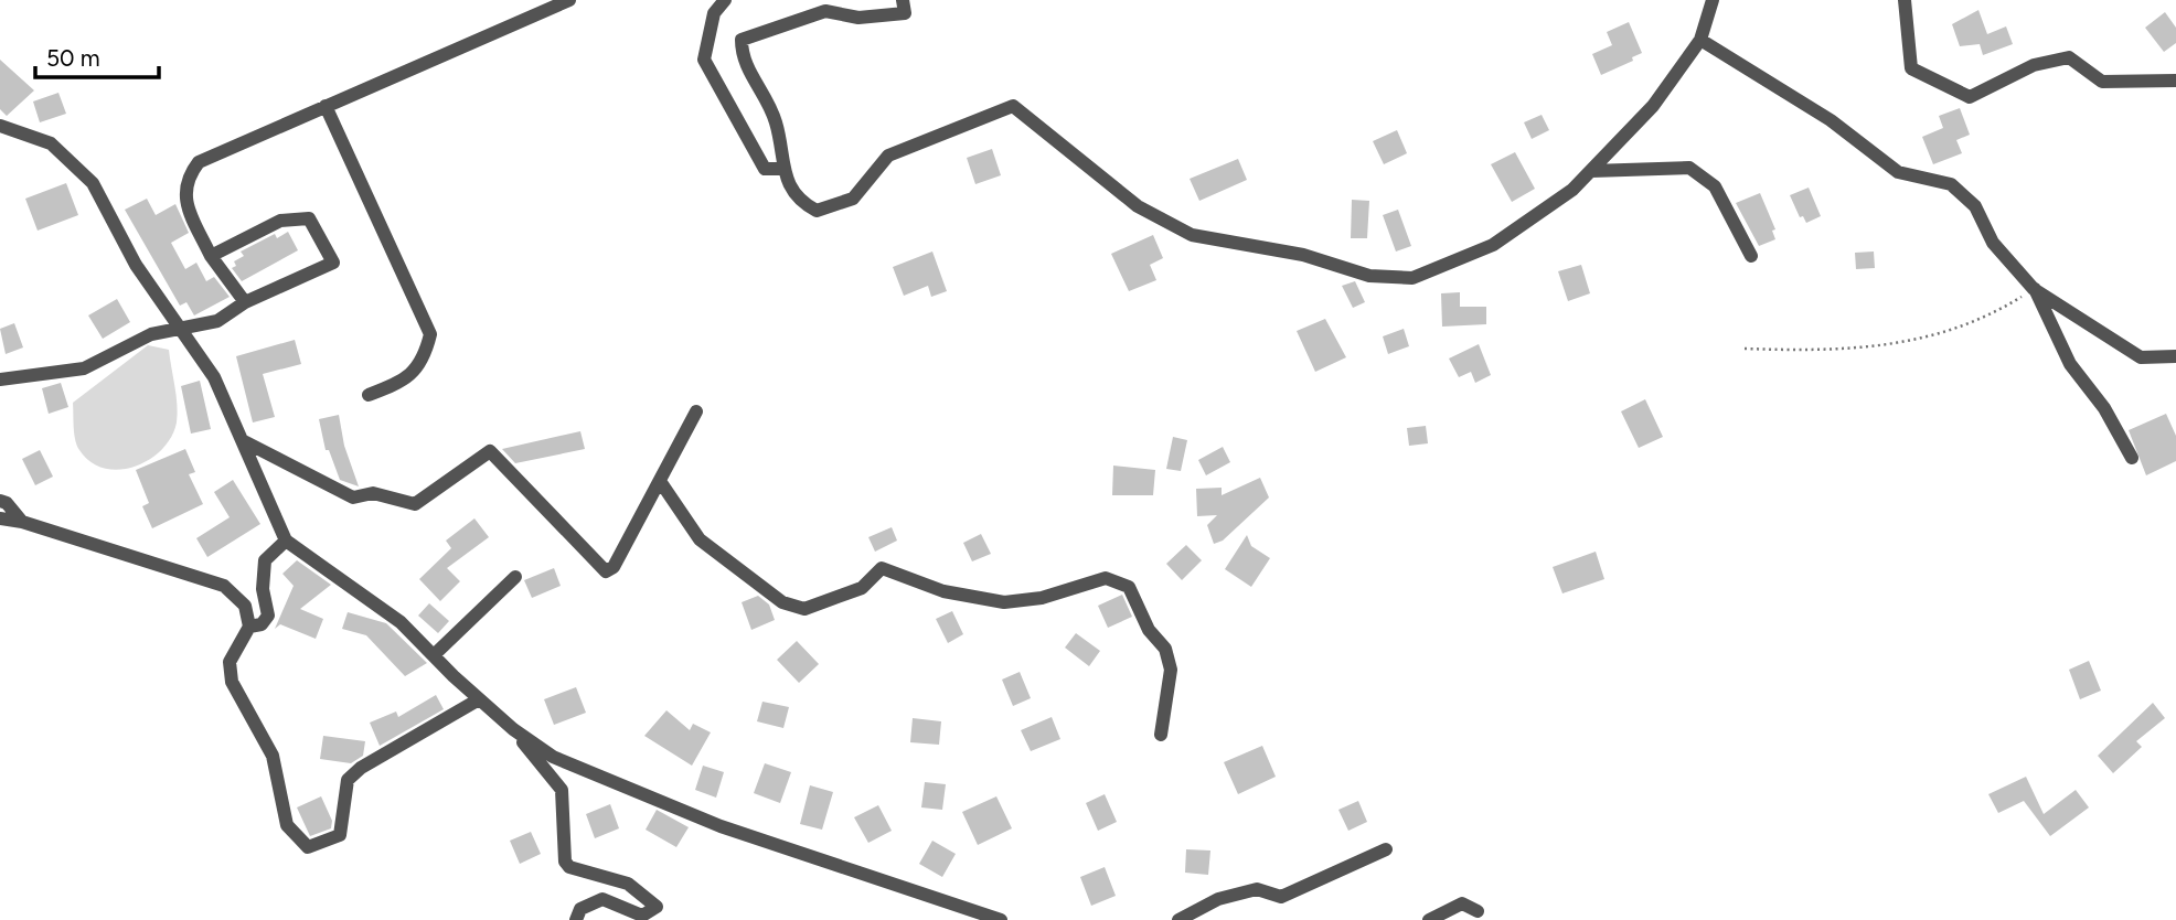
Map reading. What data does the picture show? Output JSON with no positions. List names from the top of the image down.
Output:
{
  "scale_bar": "50 m"
}
